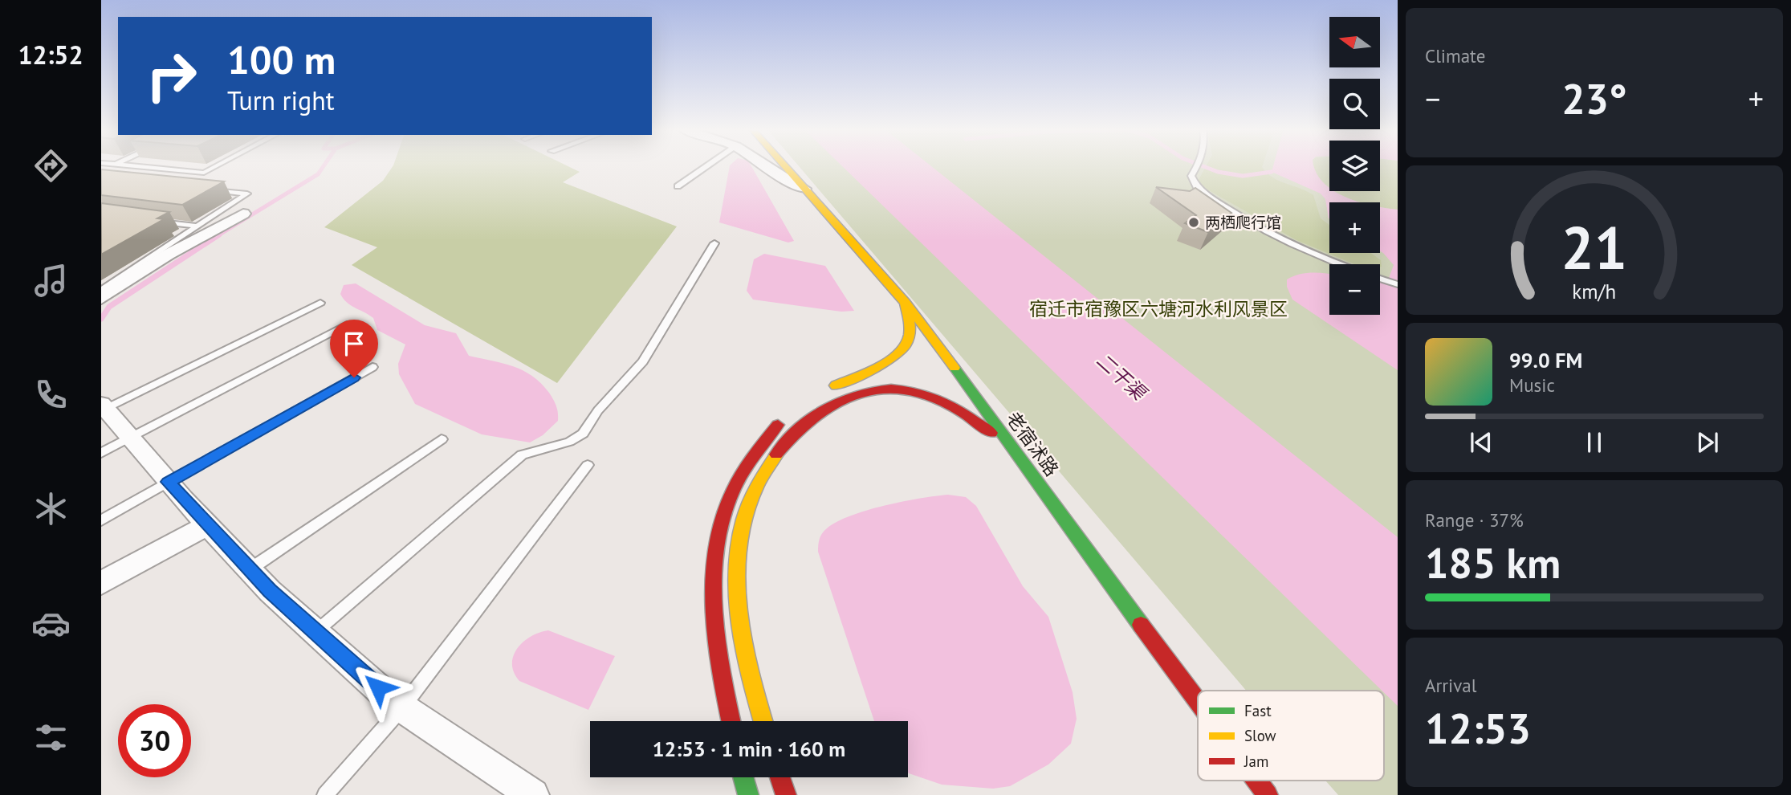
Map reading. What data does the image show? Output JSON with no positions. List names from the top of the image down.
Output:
{
  "streets": {
    "main road": ["老宿沭路"]
  },
  "water": ["二干渠"],
  "parks": ["宿迁市宿豫区六塘河水利风景区"],
  "places": ["两栖爬行馆"],
  "legend": ["Fast", "Slow", "Jam"],
  "north": "left",
  "page": {
    "tabs": "12:52",
    "tile": [
      "Climate",
      ["Range · 37%", "185 km"],
      ["Arrival", "12:53"]
    ],
    "map_buttons": ["+", "−"],
    "turn": ["100 m", "Turn right"],
    "heat": ["−", "23°", "+"],
    "song": ["99.0 FM", "Music"],
    "limit": "30",
    "trip": "12:53 · 1 min · 160 m",
    "gauge": ["21", "km/h"]
  }
}
